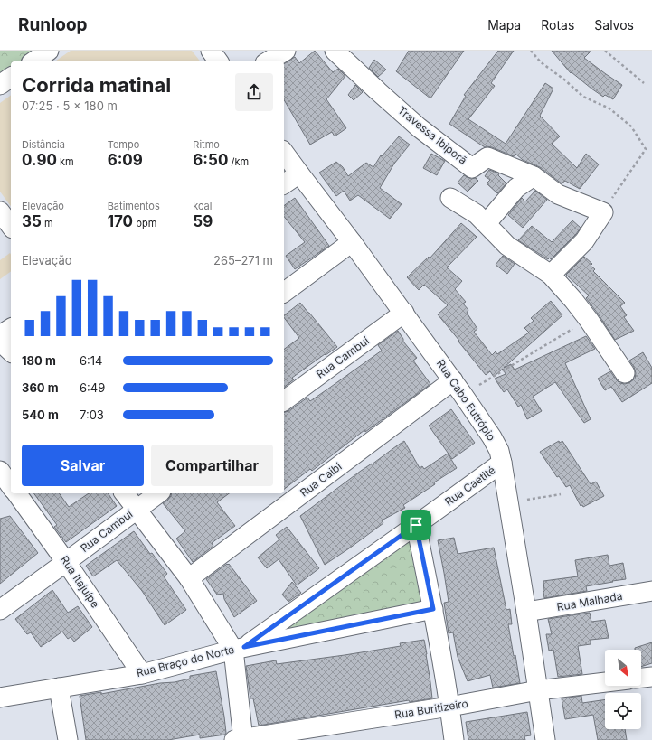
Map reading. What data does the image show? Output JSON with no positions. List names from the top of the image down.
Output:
{
  "streets": {
    "street": [
      "Travessa Ibiporã",
      "Rua Cambuí",
      "Rua Cabo Eutrópio",
      "Rua Caibi",
      "Rua Caetité",
      "Rua Itajuípe",
      "Rua Malhada",
      "Rua Braço do Norte",
      "Rua Buritizeiro"
    ]
  },
  "crossings": [
    ["Rua Cambuí", "Rua Cabo Eutrópio"],
    ["Rua Cambuí", "Rua Itajuípe"],
    ["Rua Cabo Eutrópio", "Rua Caibi"],
    ["Rua Cabo Eutrópio", "Rua Caetité"],
    ["Rua Cabo Eutrópio", "Rua Malhada"],
    ["Rua Cabo Eutrópio", "Rua Buritizeiro"],
    ["Rua Caetité", "Rua Braço do Norte"],
    ["Rua Itajuípe", "Rua Braço do Norte"]
  ],
  "north": "bottom right",
  "page": {
    "header": "Runloop",
    "nav": ["Mapa", "Rotas", "Salvos"],
    "heading": ["Corrida matinal", "07:25 · 5 × 180 m"],
    "stats": [
      ["Distância", "0.90 km"],
      ["Tempo", "6:09"],
      ["Ritmo", "6:50 /km"],
      ["Elevação", "35 m"],
      ["Batimentos", "170 bpm"],
      ["kcal", "59"]
    ],
    "chart": ["Elevação", "265–271 m"],
    "list": [
      {
        "name": "180 m",
        "note": "6:14"
      },
      {
        "name": "360 m",
        "note": "6:49"
      },
      {
        "name": "540 m",
        "note": "7:03"
      }
    ],
    "buttons": ["Salvar", "Compartilhar"]
  }
}
